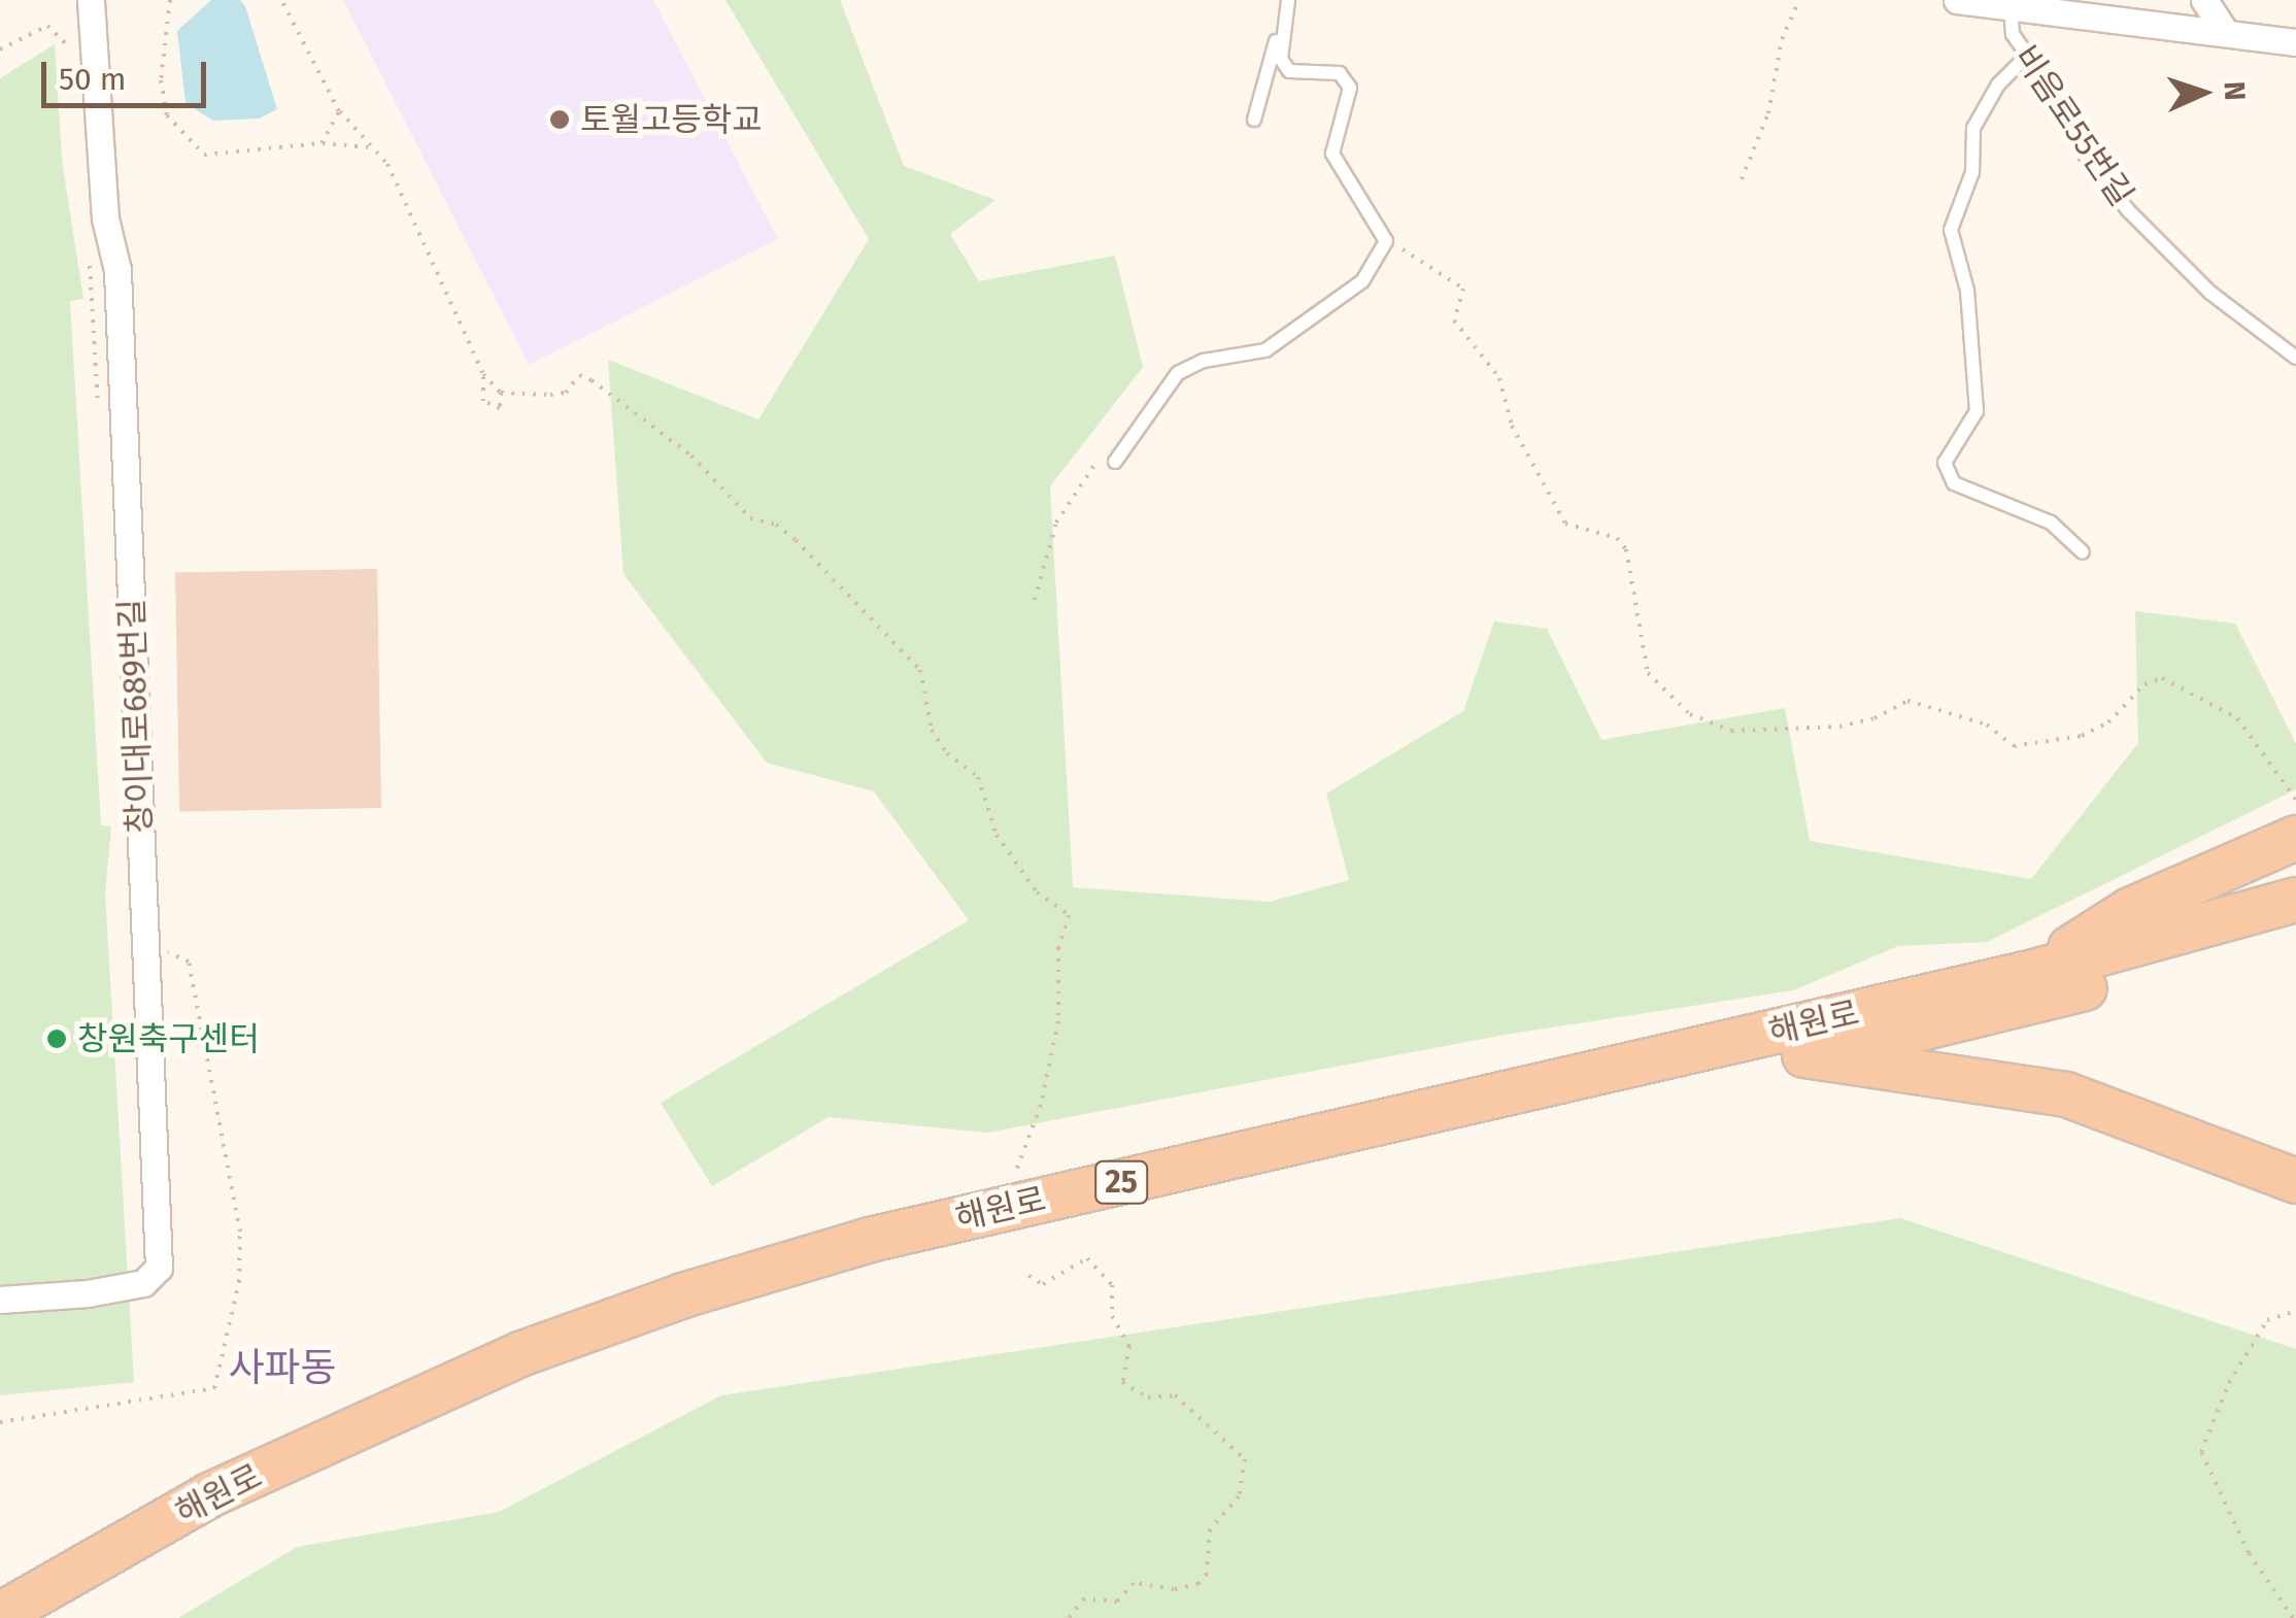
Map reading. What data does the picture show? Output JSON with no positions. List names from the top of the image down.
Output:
{
  "streets": {
    "highway": ["해원로", "25"],
    "street": ["비음로55번길", "창이대로689번길"]
  },
  "districts": ["사파동"],
  "places": ["토월고등학교", "창원축구센터"],
  "scale_bar": "50 m",
  "north": "right"
}
